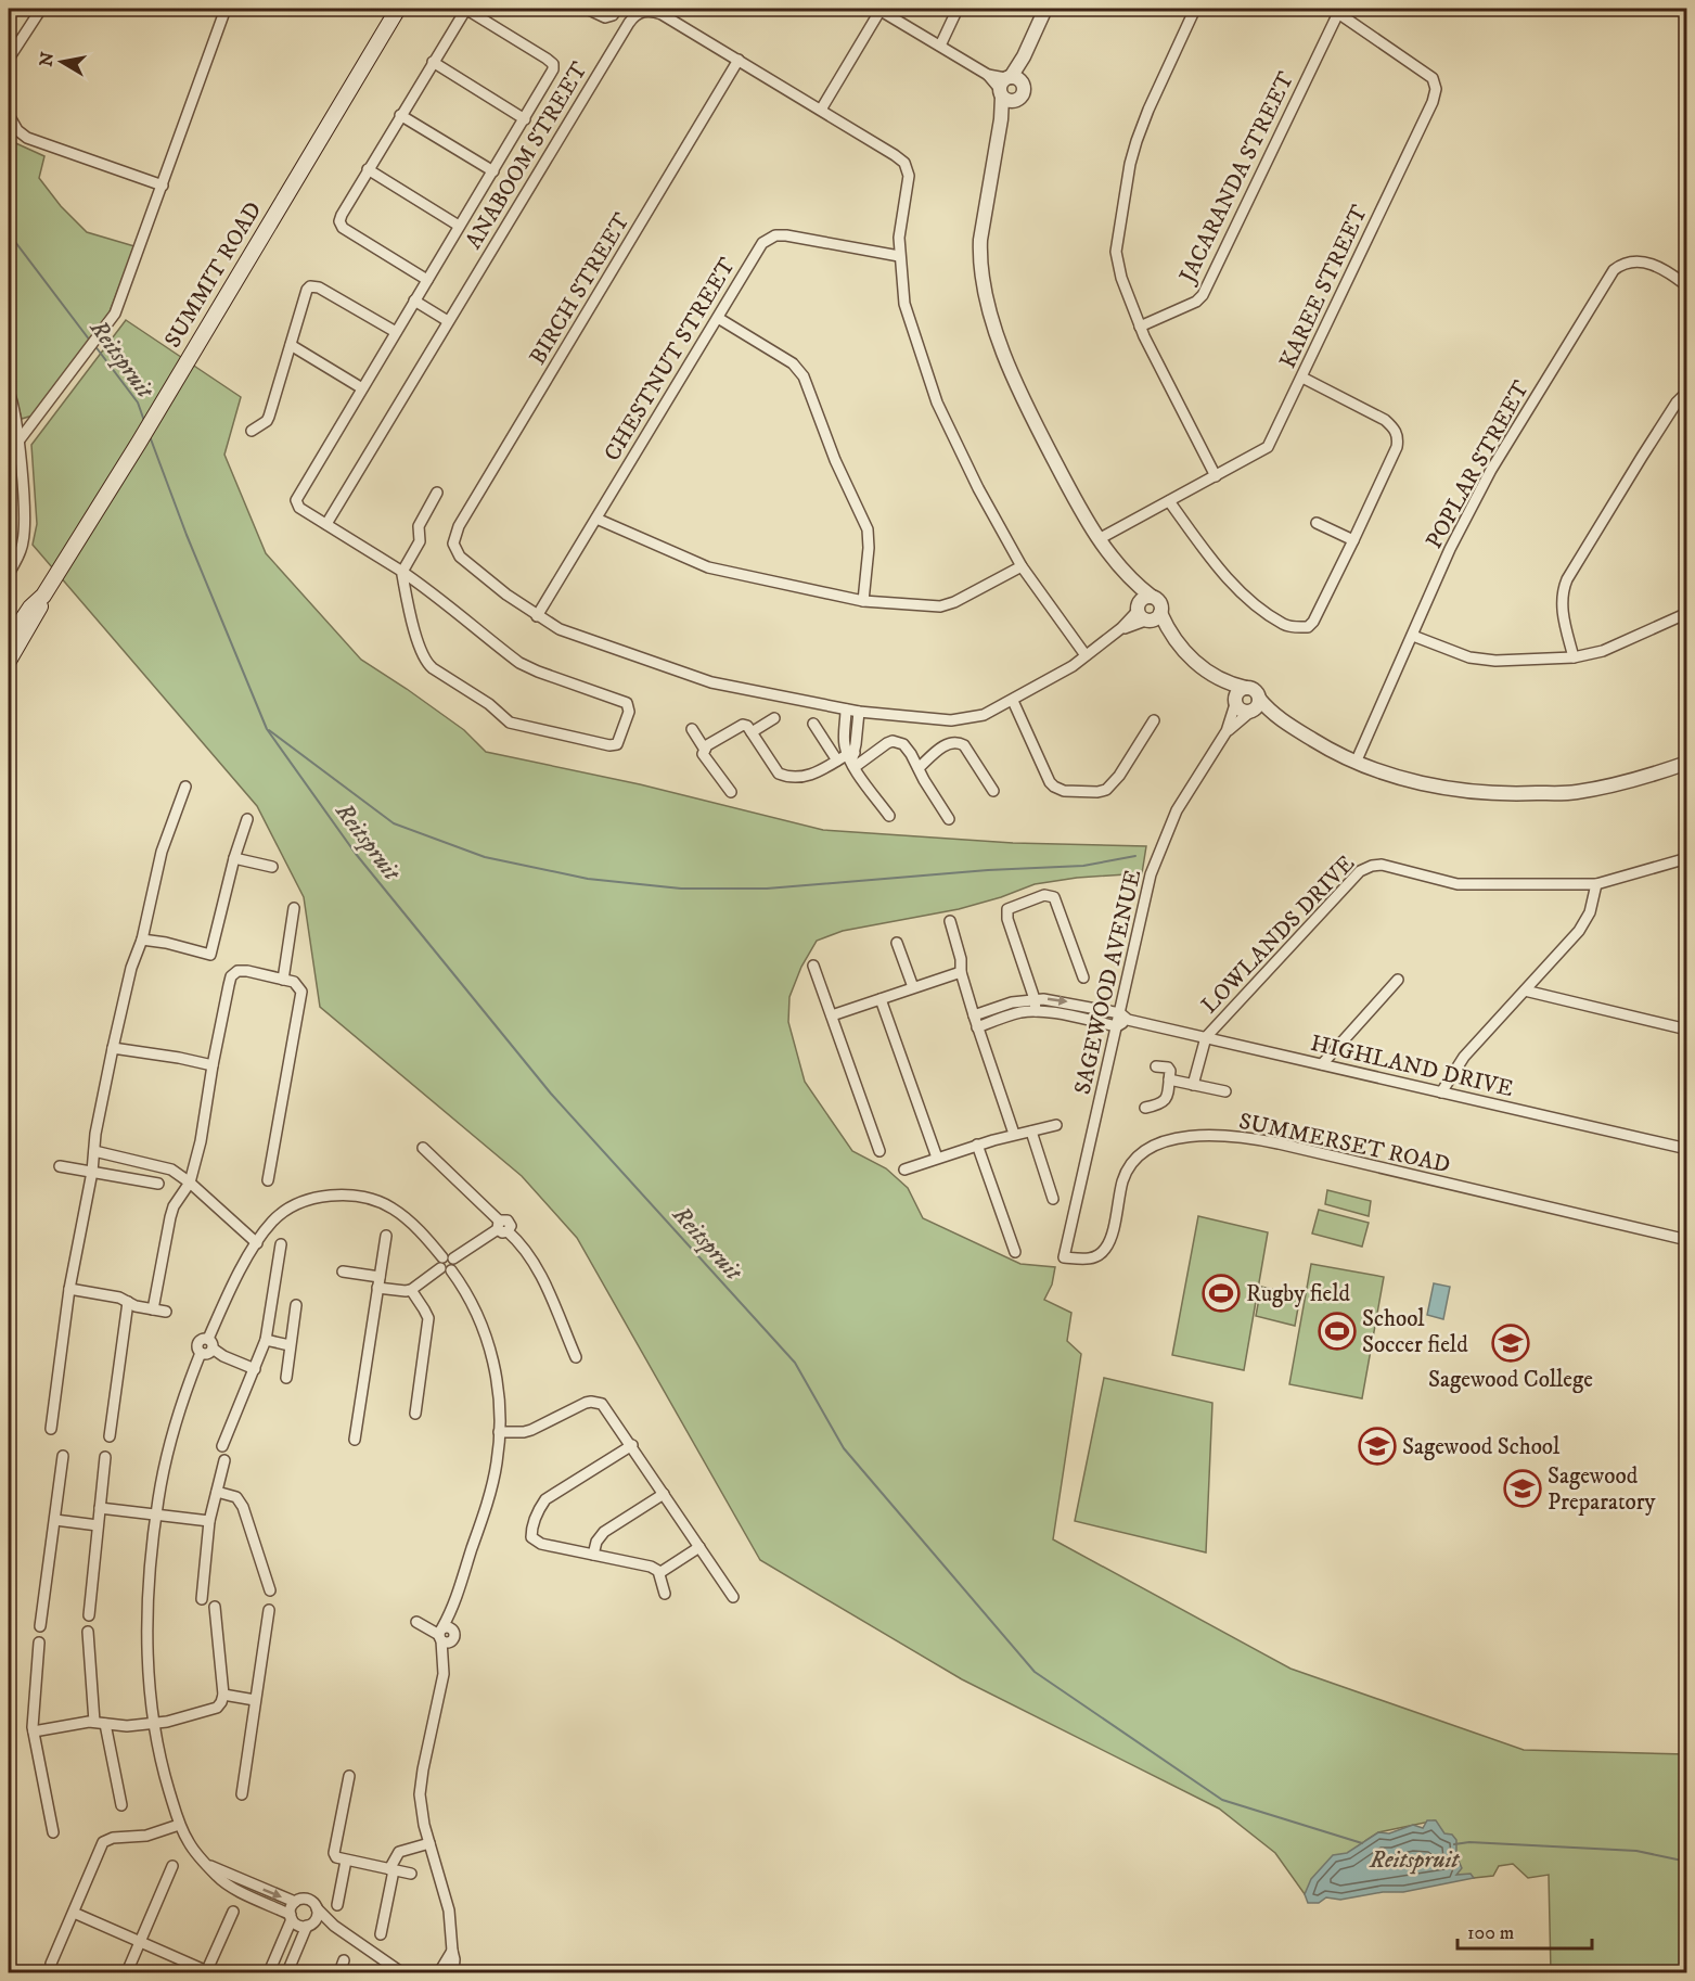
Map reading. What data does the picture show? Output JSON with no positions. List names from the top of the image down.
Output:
{
  "streets": {
    "main road": ["SUMMIT ROAD"],
    "street": [
      "ANABOOM STREET",
      "JACARANDA STREET",
      "KAREE STREET",
      "BIRCH STREET",
      "CHESTNUT STREET",
      "POPLAR STREET",
      "LOWLANDS DRIVE",
      "SAGEWOOD AVENUE",
      "HIGHLAND DRIVE",
      "SUMMERSET ROAD"
    ]
  },
  "crossings": [
    ["ANABOOM STREET", "BIRCH STREET"],
    ["JACARANDA STREET", "KAREE STREET"],
    ["BIRCH STREET", "CHESTNUT STREET"],
    ["LOWLANDS DRIVE", "HIGHLAND DRIVE"],
    ["SAGEWOOD AVENUE", "HIGHLAND DRIVE"],
    ["SAGEWOOD AVENUE", "SUMMERSET ROAD"]
  ],
  "water": ["Reitspruit"],
  "places": {
    "sports": ["Rugby field", "School Soccer field"],
    "school or university": ["Sagewood College", "Sagewood School", "Sagewood Preparatory"]
  },
  "scale_bar": "100 m",
  "north": "left"
}
